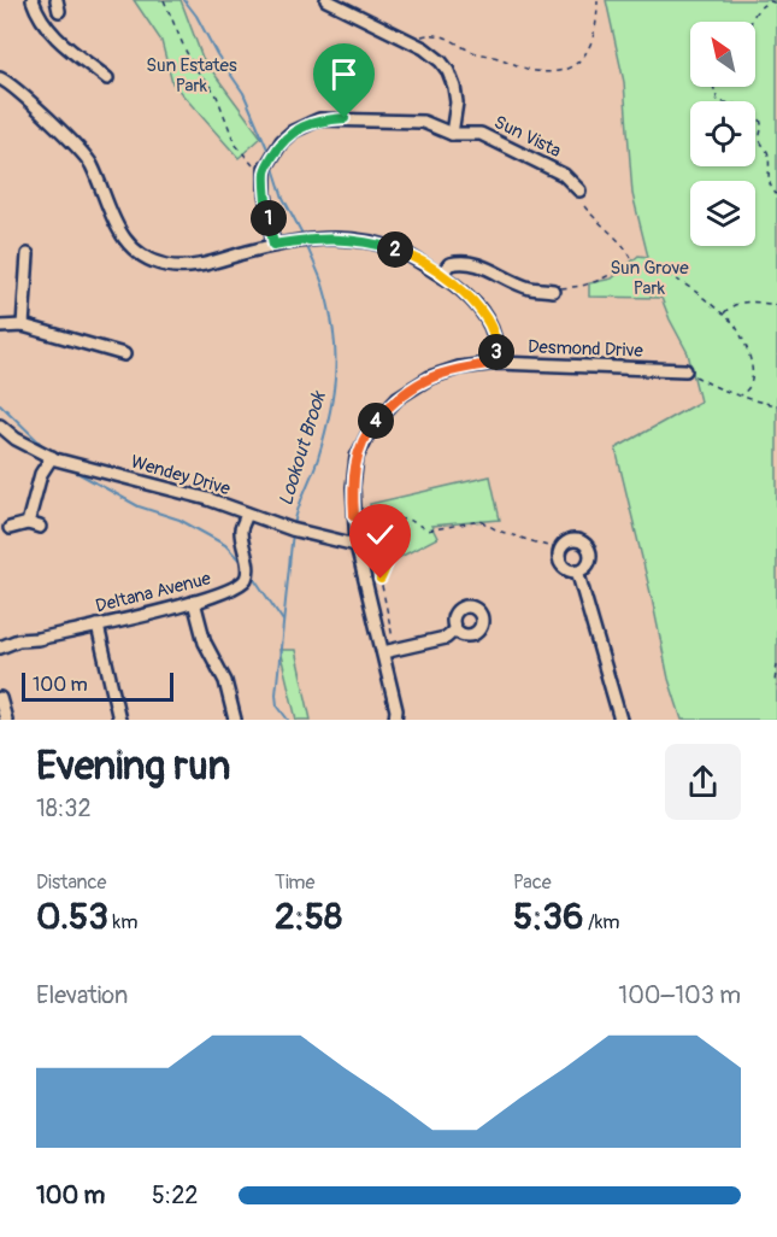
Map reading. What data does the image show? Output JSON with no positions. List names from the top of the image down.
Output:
{
  "streets": {
    "street": [
      "Sun Vista",
      "Desmond Drive",
      "Wendey Drive",
      "Deltana Avenue"
    ]
  },
  "crossings": [
    ["Desmond Drive", "Wendey Drive"],
    ["Wendey Drive", "Deltana Avenue"]
  ],
  "water": ["Lookout Brook"],
  "parks": ["Sun Estates Park", "Sun Grove Park"],
  "scale_bar": "100 m",
  "north": "top left",
  "page": {
    "pins": [
      "1",
      "2",
      "3",
      "4"
    ],
    "scale": "100 m",
    "heading": ["Evening run", "18:32"],
    "stats": [
      ["Distance", "0.53 km"],
      ["Time", "2:58"],
      ["Pace", "5:36 /km"]
    ],
    "chart": ["Elevation", "100–103 m"],
    "list": [
      {
        "name": "100 m",
        "note": "5:22"
      }
    ]
  }
}
